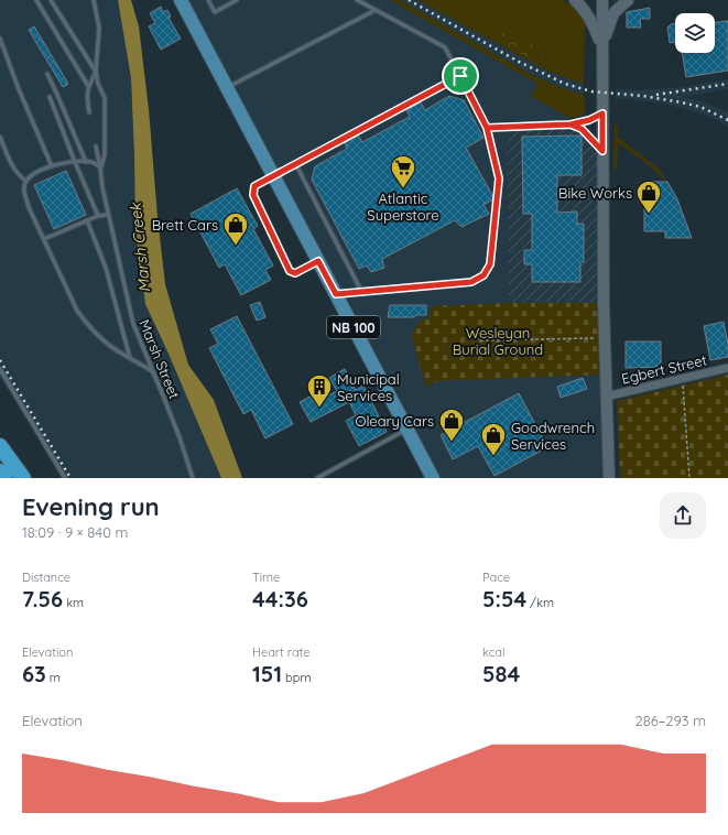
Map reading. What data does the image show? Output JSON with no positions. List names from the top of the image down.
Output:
{
  "streets": {
    "main road": ["NB 100"],
    "street": ["Egbert Street"],
    "lane": ["Marsh Street"]
  },
  "water": ["Marsh Creek"],
  "parks": ["Wesleyan Burial Ground"],
  "places": {
    "supermarket": ["Atlantic Superstore"],
    "shop": [
      "Bike Works",
      "Brett Cars",
      "Oleary Cars",
      "Goodwrench Services"
    ],
    "building": ["Municipal Services"]
  },
  "page": {
    "heading": ["Evening run", "18:09 · 9 × 840 m"],
    "stats": [
      ["Distance", "7.56 km"],
      ["Time", "44:36"],
      ["Pace", "5:54 /km"],
      ["Elevation", "63 m"],
      ["Heart rate", "151 bpm"],
      ["kcal", "584"]
    ],
    "chart": ["Elevation", "286–293 m"]
  }
}
